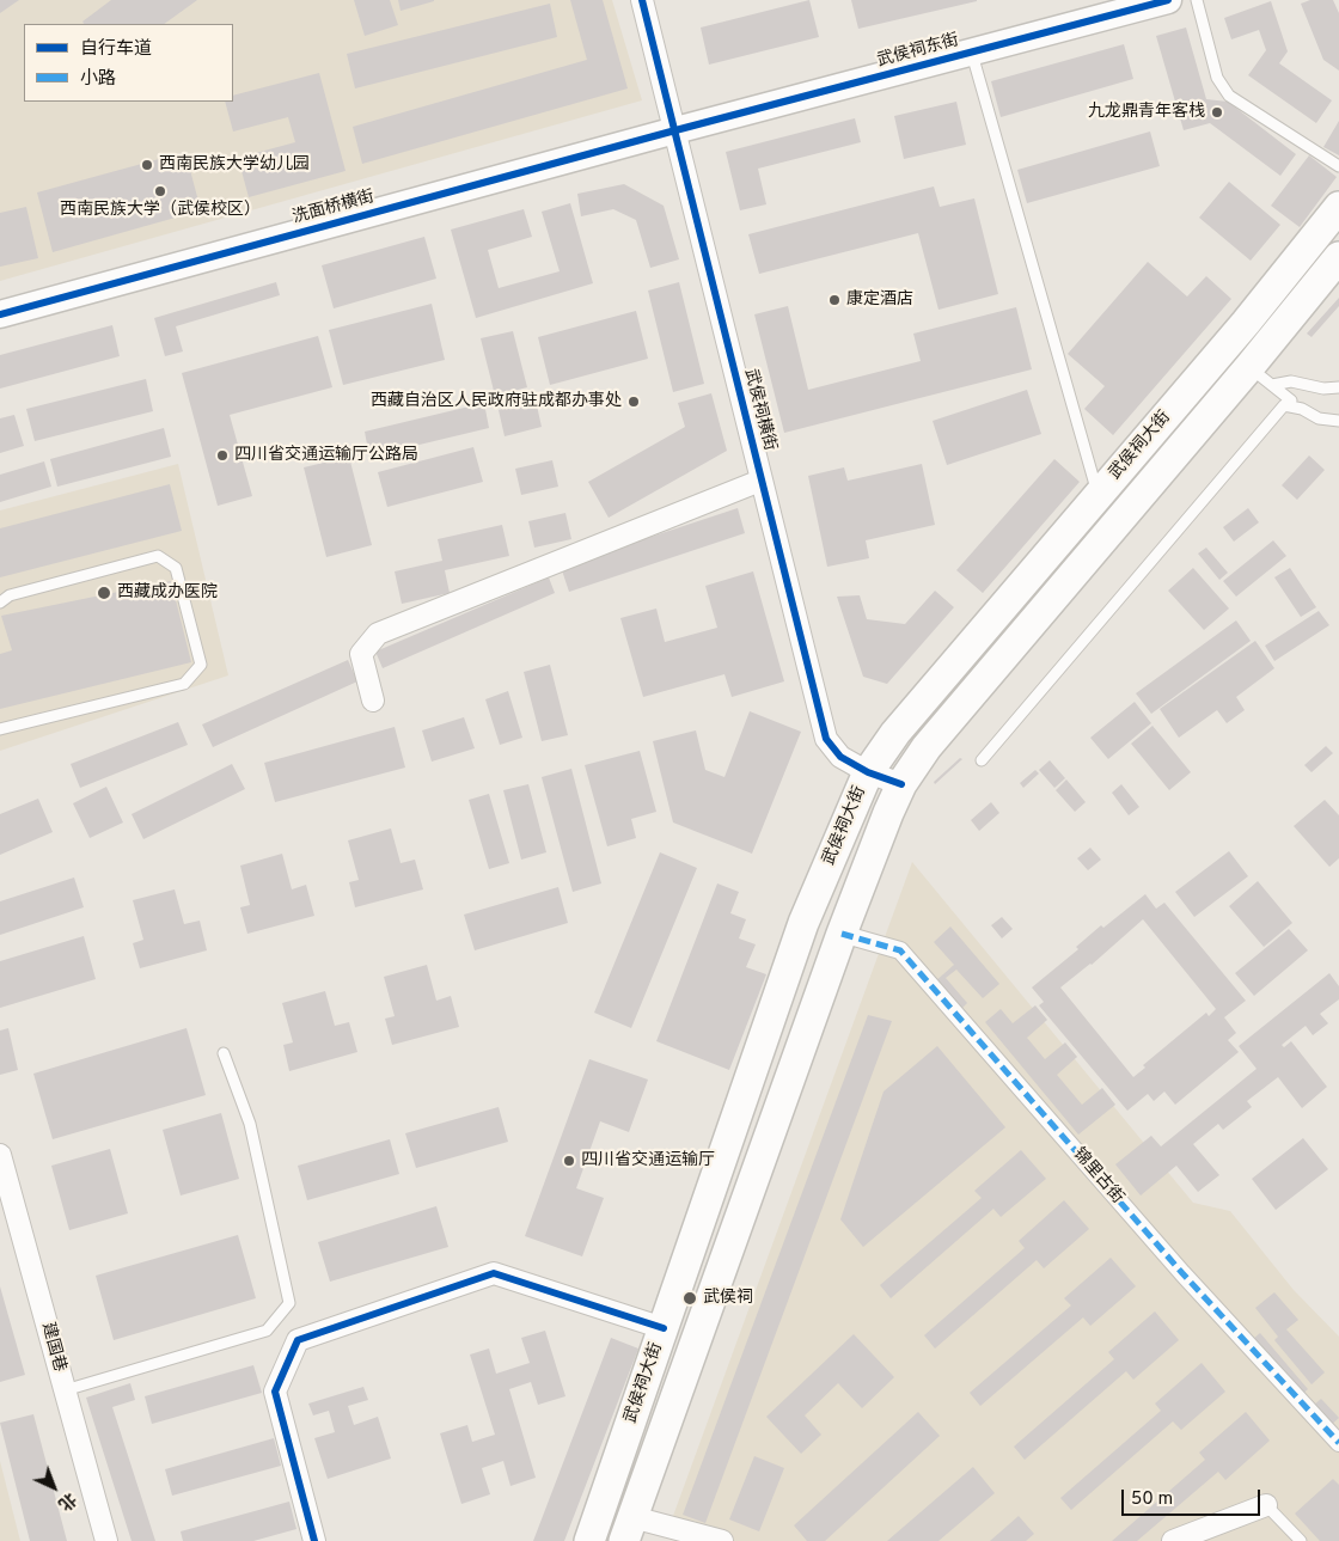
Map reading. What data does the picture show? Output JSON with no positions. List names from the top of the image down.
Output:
{
  "streets": {
    "main road": ["武侯祠大街"],
    "street": [
      "武侯祠东街",
      "洗面桥横街",
      "武侯祠横街",
      "锦里古街",
      "建国巷"
    ]
  },
  "crossings": [
    ["武侯祠东街", "洗面桥横街"],
    ["武侯祠东街", "武侯祠横街"],
    ["洗面桥横街", "武侯祠横街"],
    ["武侯祠横街", "武侯祠大街"],
    ["武侯祠大街", "锦里古街"]
  ],
  "places": [
    "九龙鼎青年客栈",
    "西南民族大学幼儿园",
    "西南民族大学（武侯校区）",
    "康定酒店",
    "西藏自治区人民政府驻成都办事处",
    "四川省交通运输厅公路局",
    "西藏成办医院",
    "四川省交通运输厅",
    "武侯祠"
  ],
  "legend": ["自行车道", "小路"],
  "scale_bar": "50 m",
  "north": "bottom right"
}
